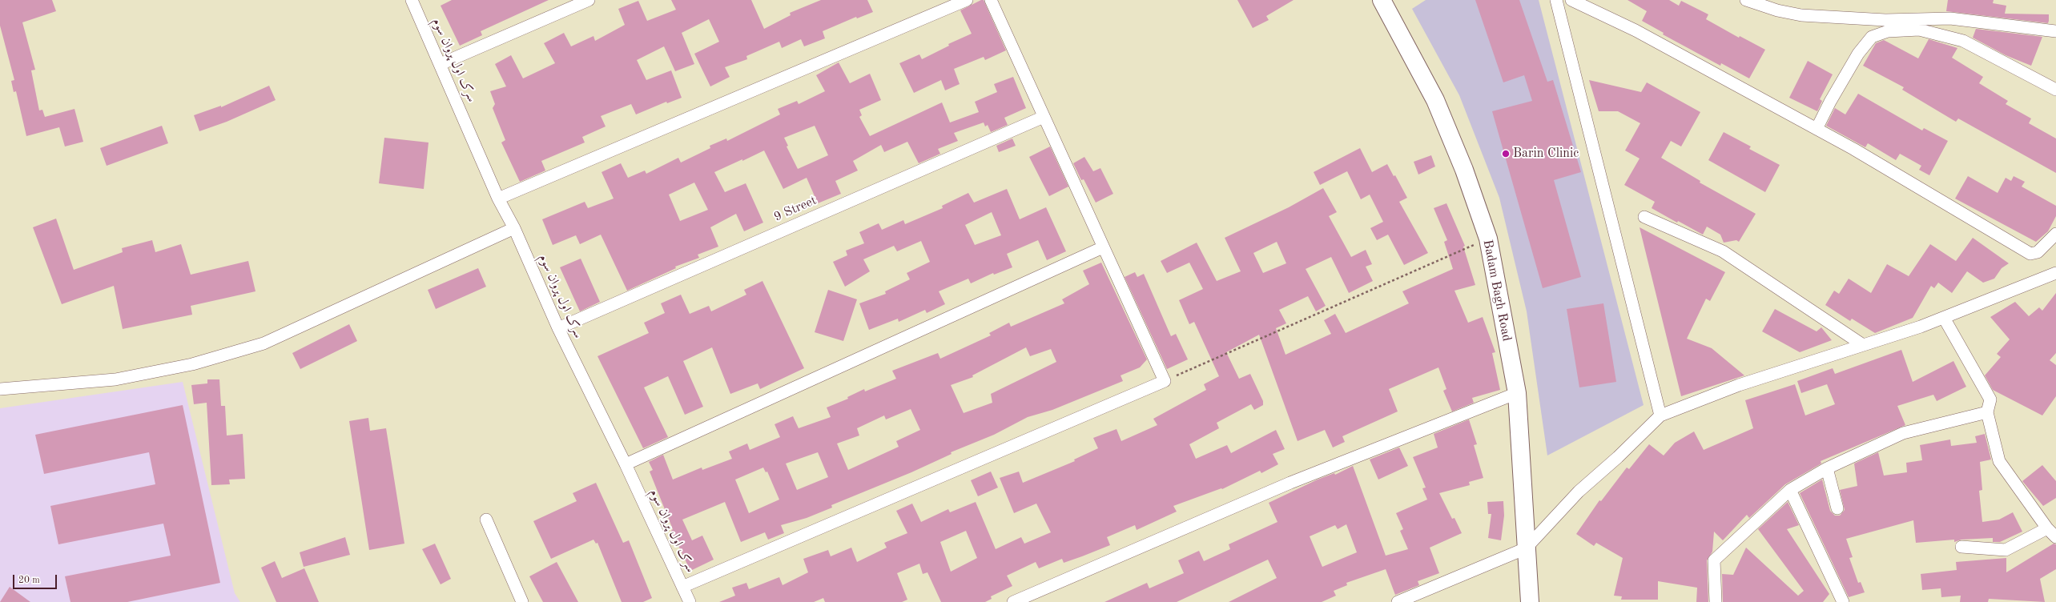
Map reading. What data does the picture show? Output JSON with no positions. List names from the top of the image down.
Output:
{
  "streets": {
    "main road": ["Badam Bagh Road"],
    "street": ["سرک اول پروان سوم", "9 Street"]
  },
  "crossings": [
    ["سرک اول پروان سوم", "9 Street"]
  ],
  "places": ["Barin Clinic"],
  "scale_bar": "20 m"
}
